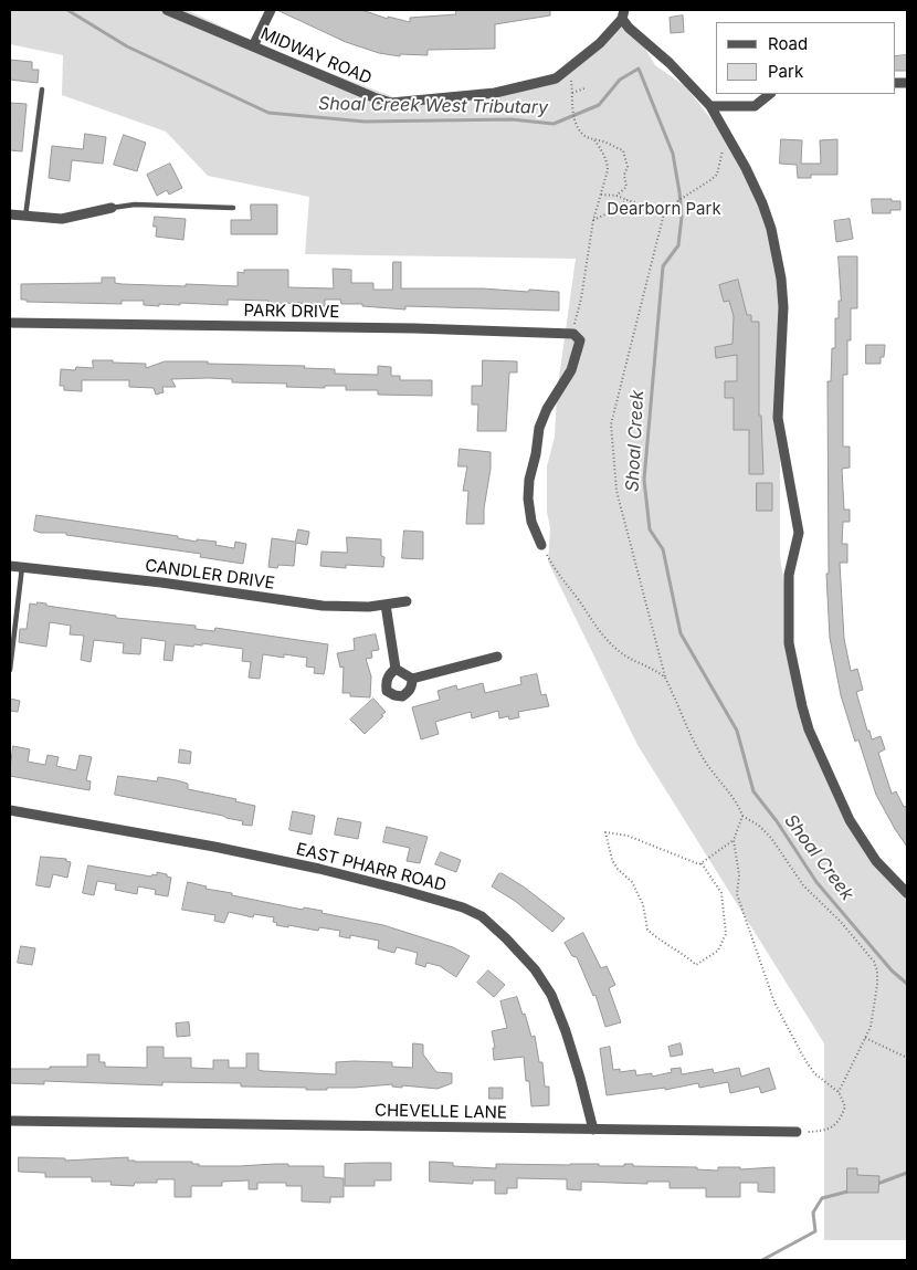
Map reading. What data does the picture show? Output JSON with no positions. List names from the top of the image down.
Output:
{
  "streets": {
    "street": [
      "MIDWAY ROAD",
      "PARK DRIVE",
      "CANDLER DRIVE",
      "EAST PHARR ROAD",
      "CHEVELLE LANE"
    ]
  },
  "crossings": [
    ["EAST PHARR ROAD", "CHEVELLE LANE"]
  ],
  "water": ["Shoal Creek West Tributary", "Shoal Creek"],
  "parks": ["Dearborn Park"],
  "legend": ["Road", "Park"]
}
